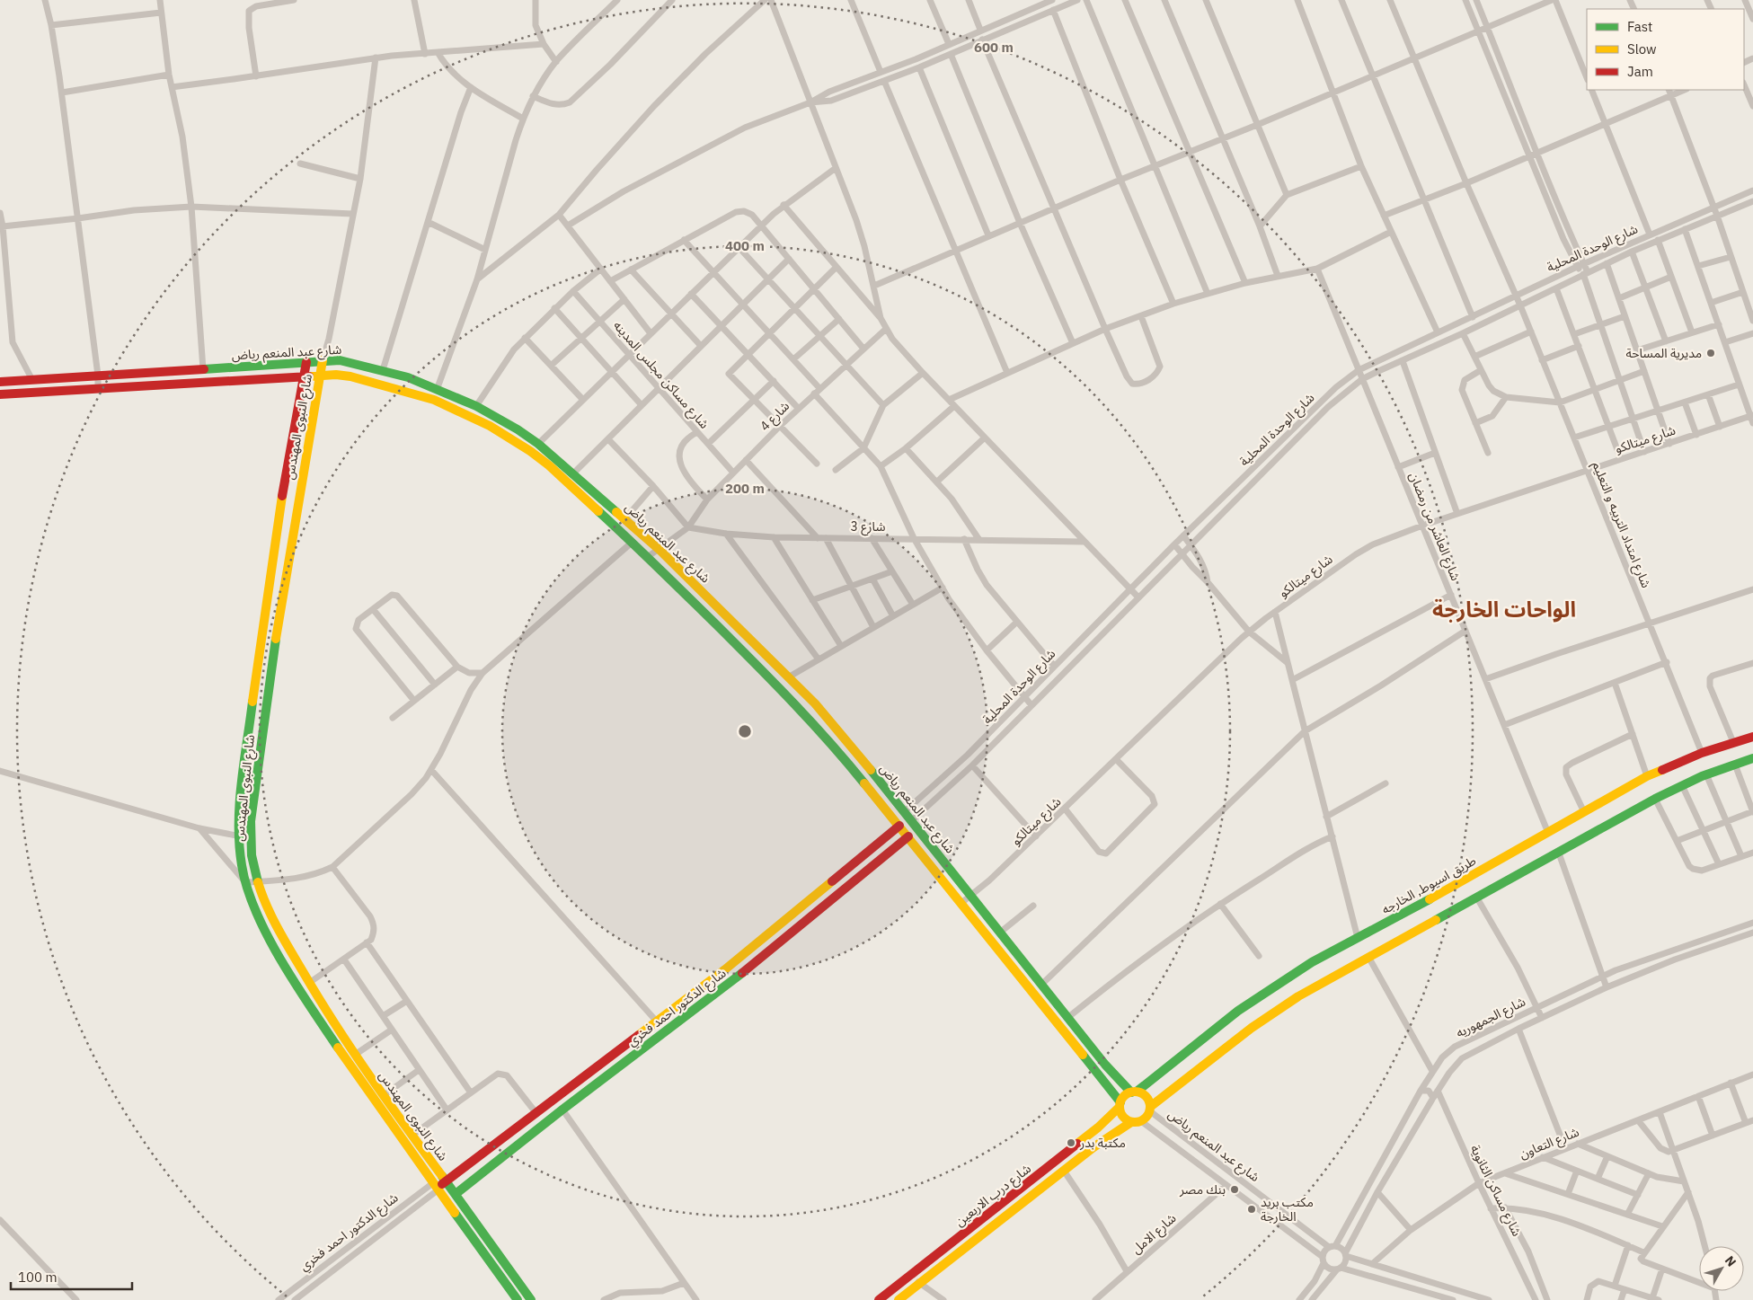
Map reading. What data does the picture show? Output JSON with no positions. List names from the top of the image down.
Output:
{
  "streets": {
    "main road": [
      "شارع عبد المنعم رياض",
      "شارع النبوى المهندس",
      "طريق اسيوط, الخارجه",
      "شارع الدكتور احمد فخري",
      "شارع درب الاربعين"
    ],
    "street": [
      "شارع الوحدة المحلية",
      "شارع مساكن مجلس المدينه",
      "شارع 4",
      "شارع ميتالكو",
      "شارع امتداد التربيه و التعليم",
      "شارع 3",
      "شارع العاشر من رمضان",
      "شارع الجمهوريه",
      "شارع التعاون",
      "شارع مساكن الثانوية",
      "شارع الامل"
    ]
  },
  "crossings": [
    ["شارع الوحدة المحلية", "شارع عبد المنعم رياض"],
    ["شارع الوحدة المحلية", "شارع امتداد التربيه و التعليم"],
    ["شارع الوحدة المحلية", "شارع العاشر من رمضان"],
    ["شارع عبد المنعم رياض", "شارع النبوى المهندس"],
    ["شارع عبد المنعم رياض", "شارع ميتالكو"],
    ["شارع عبد المنعم رياض", "طريق اسيوط, الخارجه"],
    ["شارع عبد المنعم رياض", "شارع الدكتور احمد فخري"],
    ["شارع عبد المنعم رياض", "شارع الجمهوريه"],
    ["شارع عبد المنعم رياض", "شارع درب الاربعين"],
    ["شارع عبد المنعم رياض", "شارع الامل"],
    ["شارع مساكن مجلس المدينه", "شارع 4"],
    ["شارع 4", "شارع 3"],
    ["شارع النبوى المهندس", "شارع الدكتور احمد فخري"],
    ["شارع ميتالكو", "شارع امتداد التربيه و التعليم"],
    ["شارع ميتالكو", "شارع العاشر من رمضان"],
    ["شارع امتداد التربيه و التعليم", "طريق اسيوط, الخارجه"],
    ["شارع العاشر من رمضان", "طريق اسيوط, الخارجه"],
    ["طريق اسيوط, الخارجه", "شارع درب الاربعين"],
    ["شارع الجمهوريه", "شارع مساكن الثانوية"],
    ["شارع التعاون", "شارع مساكن الثانوية"]
  ],
  "districts": ["الواحات الخارجة"],
  "places": [
    "مديرية المساحة",
    "مكتبة بدر",
    "بنك مصر",
    "مكتب بريد الخارجة"
  ],
  "legend": ["Fast", "Slow", "Jam"],
  "scale_bar": "100 m",
  "north": "top right",
  "rings": ["600 m", "400 m", "200 m"]
}
